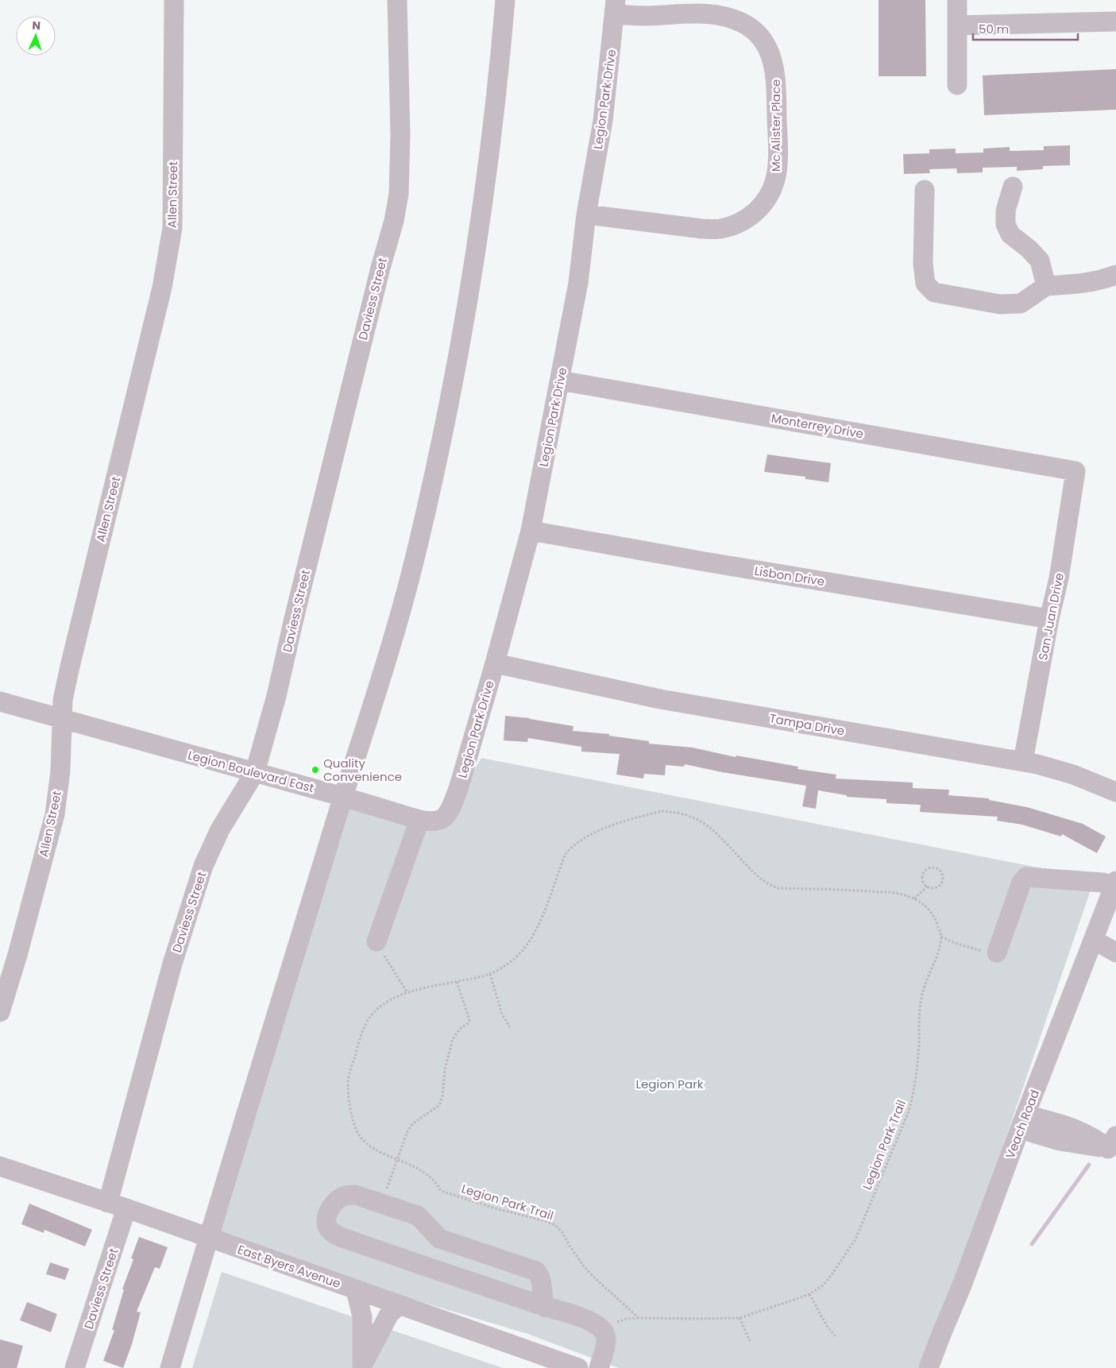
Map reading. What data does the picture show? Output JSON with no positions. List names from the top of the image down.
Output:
{
  "streets": {
    "street": [
      "Legion Park Drive",
      "Mc Alister Place",
      "Allen Street",
      "Daviess Street",
      "Monterrey Drive",
      "Lisbon Drive",
      "San Juan Drive",
      "Tampa Drive",
      "Legion Boulevard East",
      "Veach Road",
      "East Byers Avenue"
    ],
    "path": ["Legion Park Trail"]
  },
  "crossings": [
    ["Legion Park Drive", "Mc Alister Place"],
    ["Legion Park Drive", "Monterrey Drive"],
    ["Legion Park Drive", "Lisbon Drive"],
    ["Legion Park Drive", "Tampa Drive"],
    ["Legion Park Drive", "Legion Boulevard East"],
    ["Allen Street", "Legion Boulevard East"],
    ["Daviess Street", "Legion Boulevard East"],
    ["Daviess Street", "East Byers Avenue"],
    ["Monterrey Drive", "San Juan Drive"],
    ["Lisbon Drive", "San Juan Drive"],
    ["San Juan Drive", "Tampa Drive"]
  ],
  "parks": ["Legion Park"],
  "places": ["Quality Convenience"],
  "scale_bar": "50 m",
  "north": "top"
}
